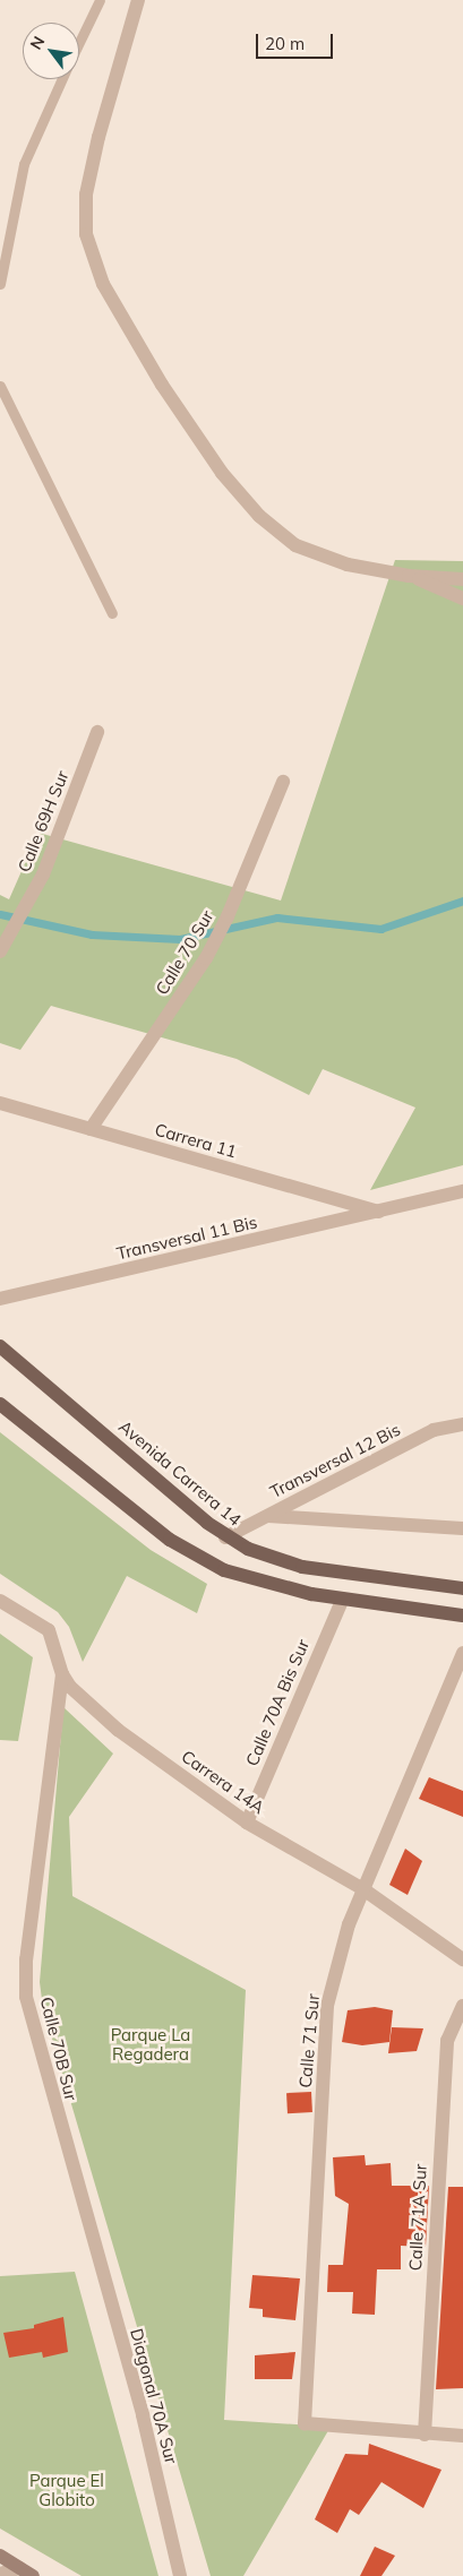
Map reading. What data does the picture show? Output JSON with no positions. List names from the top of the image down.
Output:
{
  "streets": {
    "main road": ["Avenida Carrera 14"],
    "street": [
      "Calle 69H Sur",
      "Calle 70 Sur",
      "Carrera 11",
      "Transversal 11 Bis",
      "Transversal 12 Bis",
      "Calle 70A Bis Sur",
      "Carrera 14A",
      "Calle 71 Sur",
      "Calle 70B Sur",
      "Calle 71A Sur",
      "Diagonal 70A Sur"
    ]
  },
  "crossings": [
    ["Calle 70 Sur", "Carrera 11"],
    ["Carrera 11", "Transversal 11 Bis"],
    ["Transversal 12 Bis", "Avenida Carrera 14"],
    ["Calle 70A Bis Sur", "Carrera 14A"],
    ["Carrera 14A", "Calle 71 Sur"],
    ["Carrera 14A", "Calle 70B Sur"],
    ["Calle 71 Sur", "Calle 71A Sur"],
    ["Calle 70B Sur", "Diagonal 70A Sur"]
  ],
  "parks": ["Parque La Regadera", "Parque El Globito"],
  "scale_bar": "20 m",
  "north": "top left"
}
